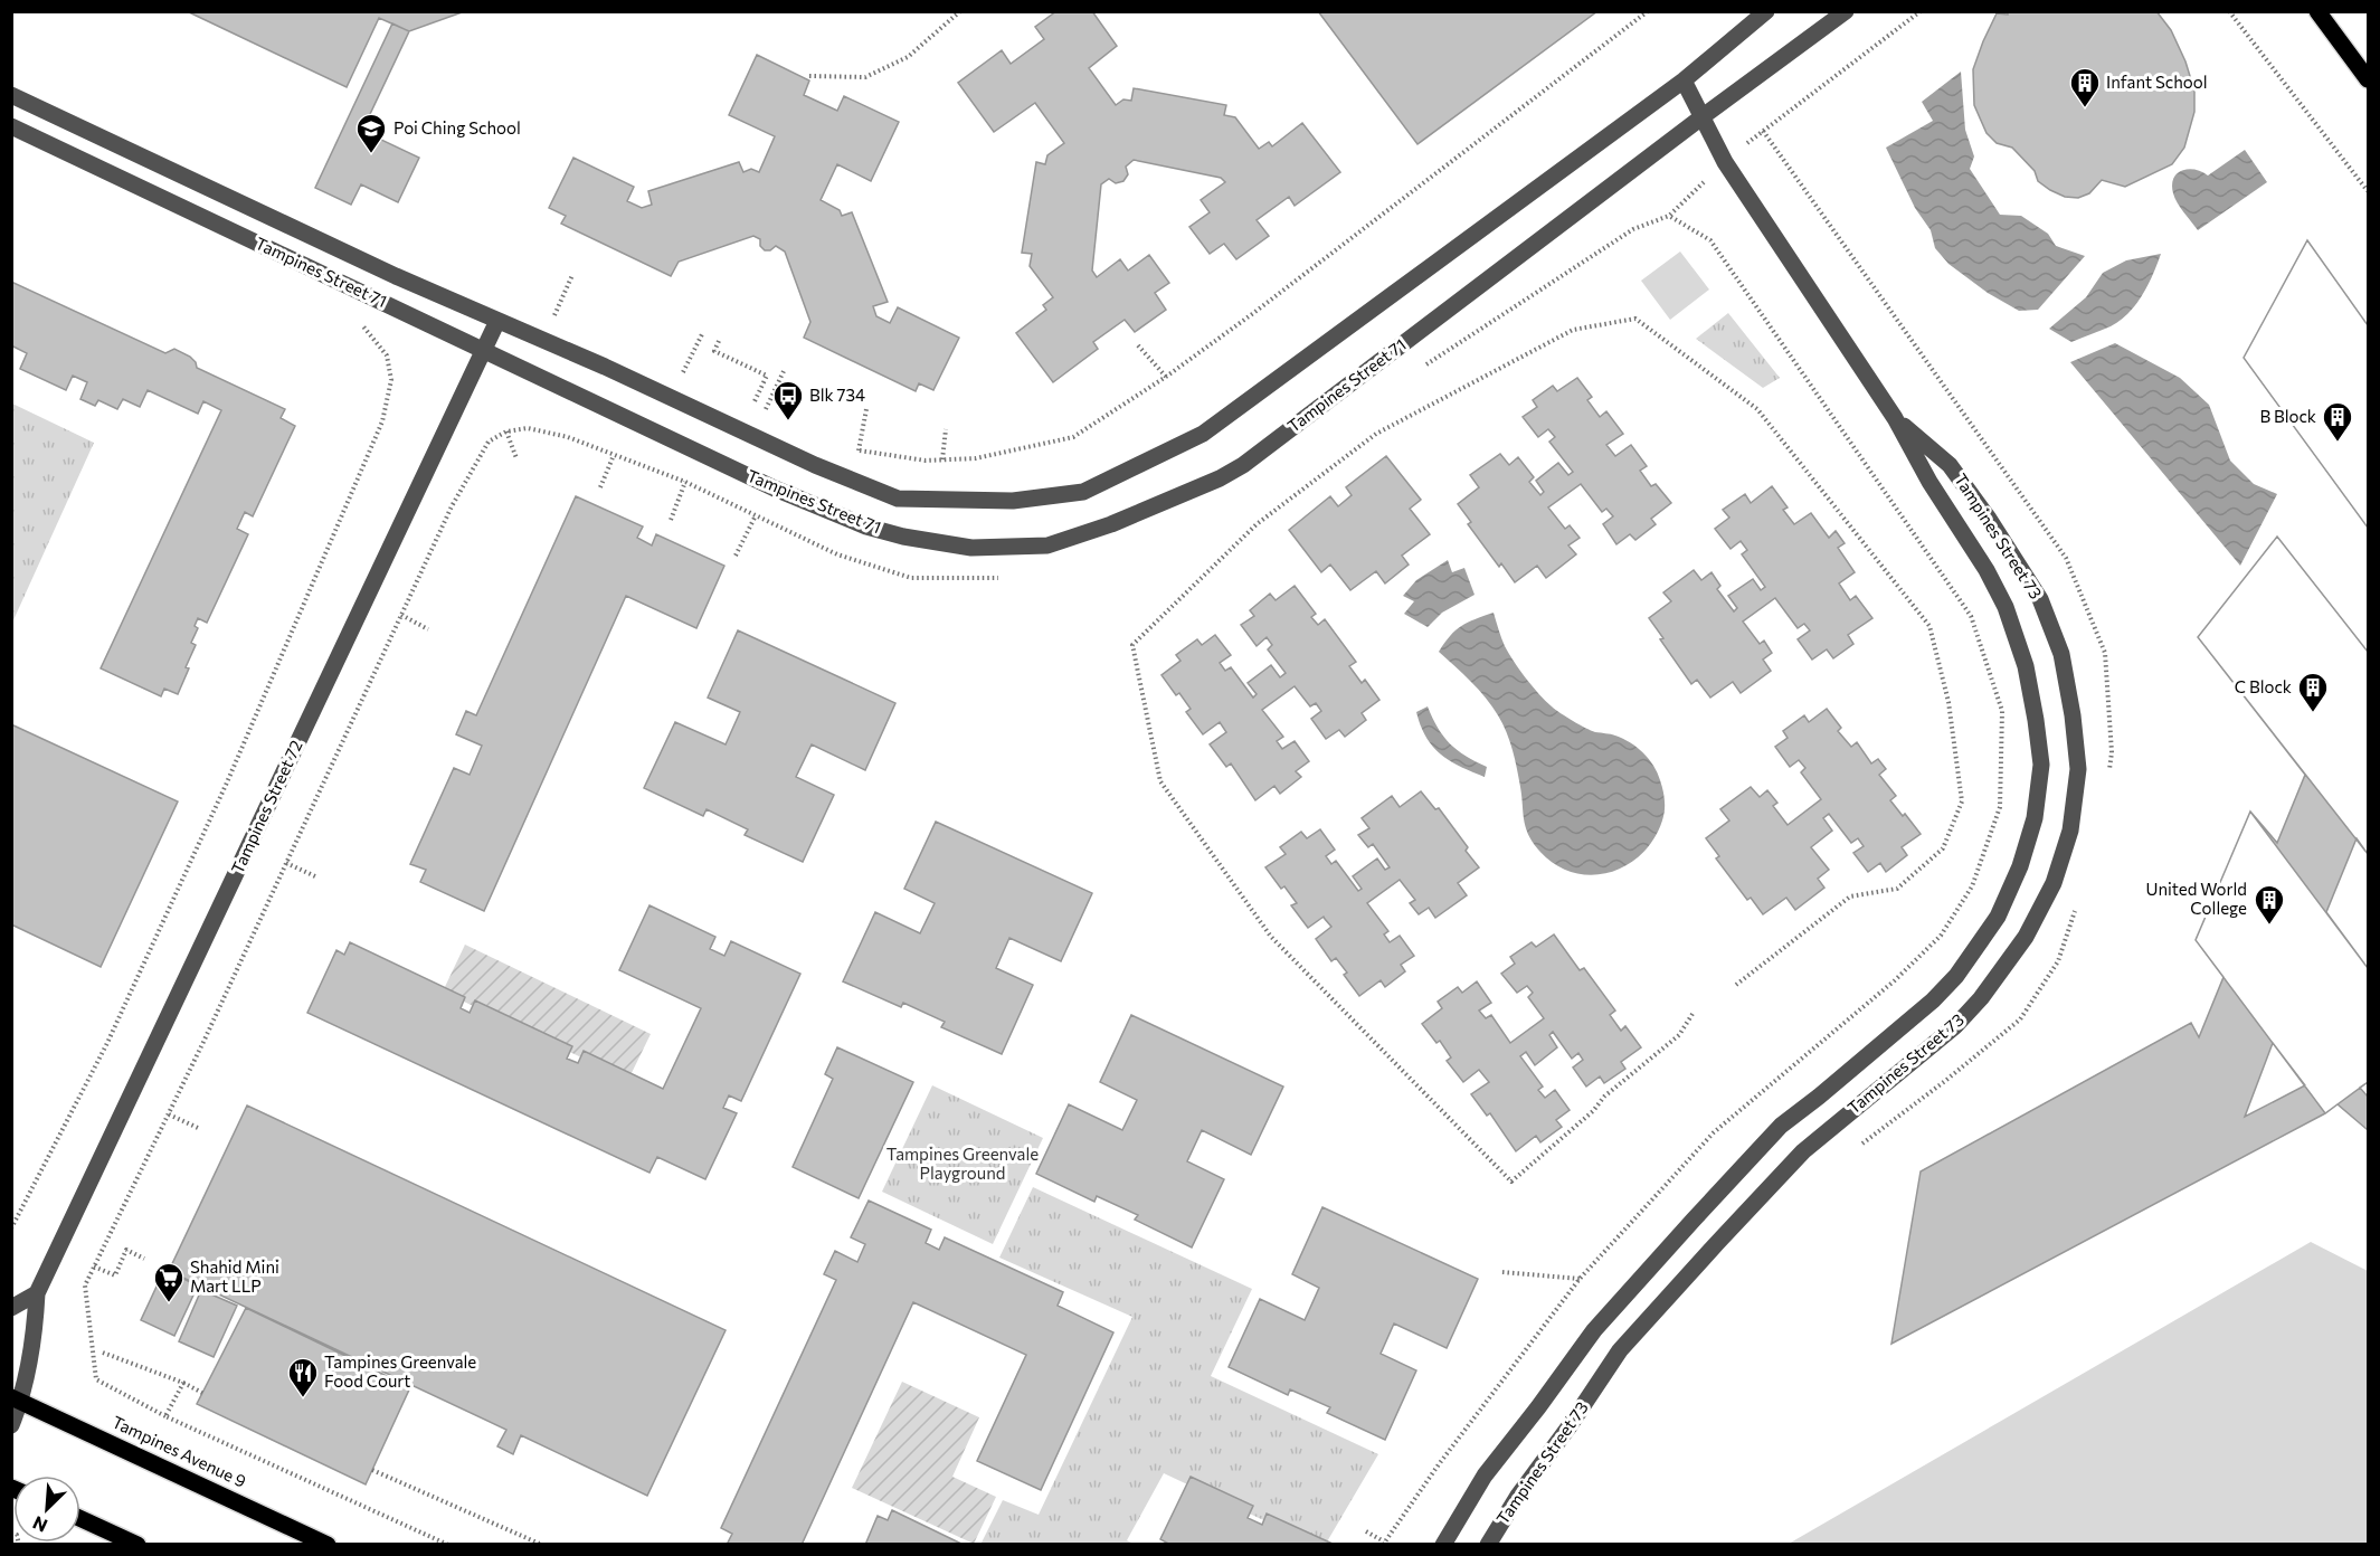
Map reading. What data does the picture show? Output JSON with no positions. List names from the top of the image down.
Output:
{
  "streets": {
    "main road": ["Tampines Avenue 9"],
    "street": ["Tampines Street 71", "Tampines Street 73", "Tampines Street 72"]
  },
  "crossings": [
    ["Tampines Street 71", "Tampines Street 73"],
    ["Tampines Street 71", "Tampines Street 72"],
    ["Tampines Street 72", "Tampines Avenue 9"]
  ],
  "parks": ["Tampines Greenvale Playground"],
  "places": {
    "building": [
      "Infant School",
      "B Block",
      "C Block",
      "United World College"
    ],
    "school or university": ["Poi Ching School"],
    "bus stop": ["Blk 734"],
    "supermarket": ["Shahid Mini Mart LLP"],
    "restaurant": ["Tampines Greenvale Food Court"]
  },
  "north": "bottom left"
}
